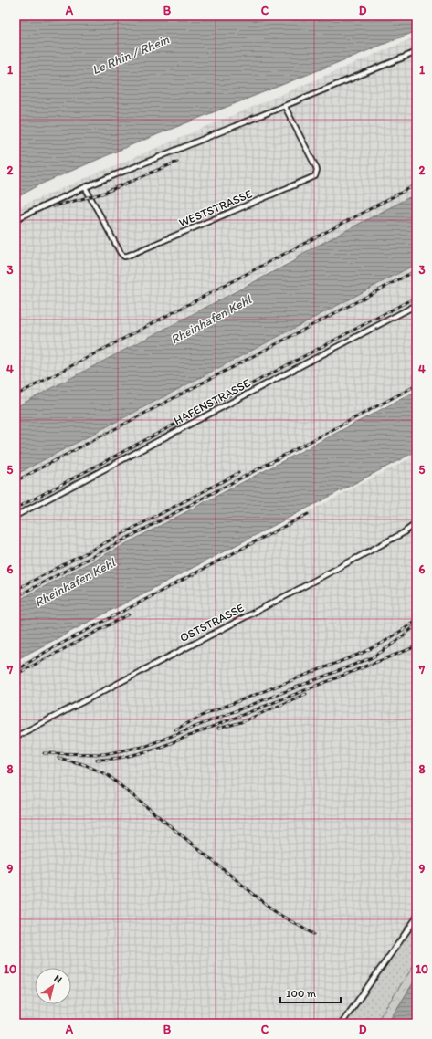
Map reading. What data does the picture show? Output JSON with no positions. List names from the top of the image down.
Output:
{
  "streets": {
    "street": ["WESTSTRASSE", "HAFENSTRASSE", "OSTSTRASSE"]
  },
  "water": ["Le Rhin / Rhein", "Rheinhafen Kehl"],
  "scale_bar": "100 m",
  "north": "top right",
  "grid": {
    "columns": [
      "A",
      "B",
      "C",
      "D"
    ],
    "rows": [
      "1",
      "2",
      "3",
      "4",
      "5",
      "6",
      "7",
      "8",
      "9",
      "10"
    ]
  }
}
